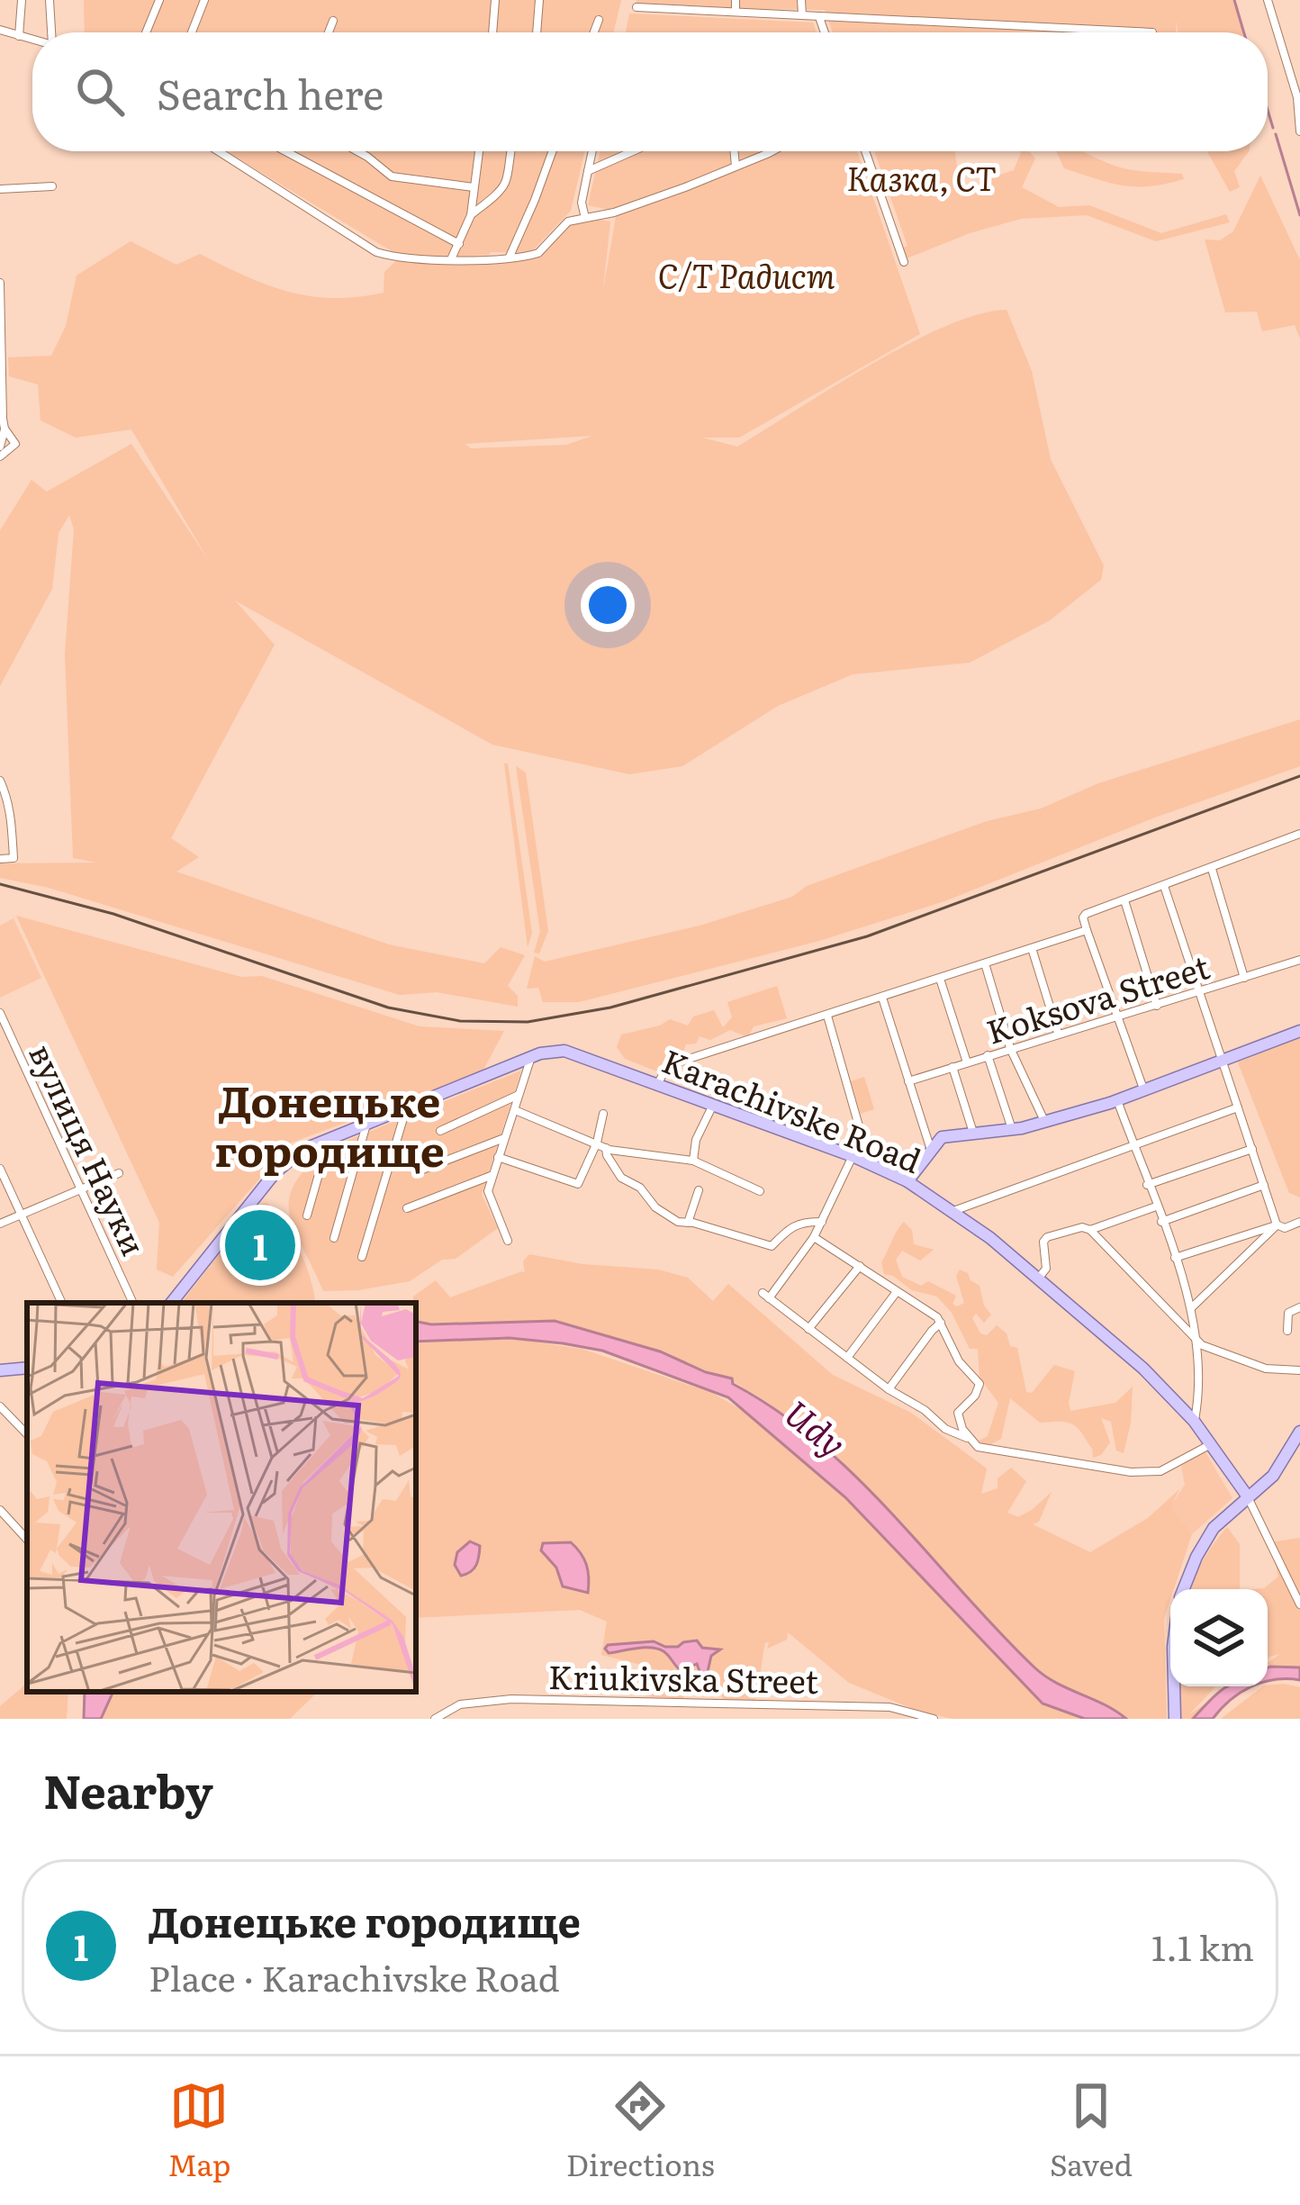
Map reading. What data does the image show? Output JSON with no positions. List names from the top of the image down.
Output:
{
  "streets": {
    "main road": ["Karachivske Road"],
    "street": ["Koksova Street", "вулиця Науки", "Kriukivska Street"]
  },
  "districts": ["Донецьке городище"],
  "water": ["Udy"],
  "parks": ["Казка, СТ", "С/Т Радист"],
  "page": {
    "search": "Search here",
    "pins": "1",
    "heading": "Nearby",
    "list": [
      {
        "mark": "1",
        "name": "Донецьке городище",
        "note": "Place · Karachivske Road",
        "value": "1.1 km"
      }
    ],
    "nav": ["Map", "Directions", "Saved"]
  }
}
